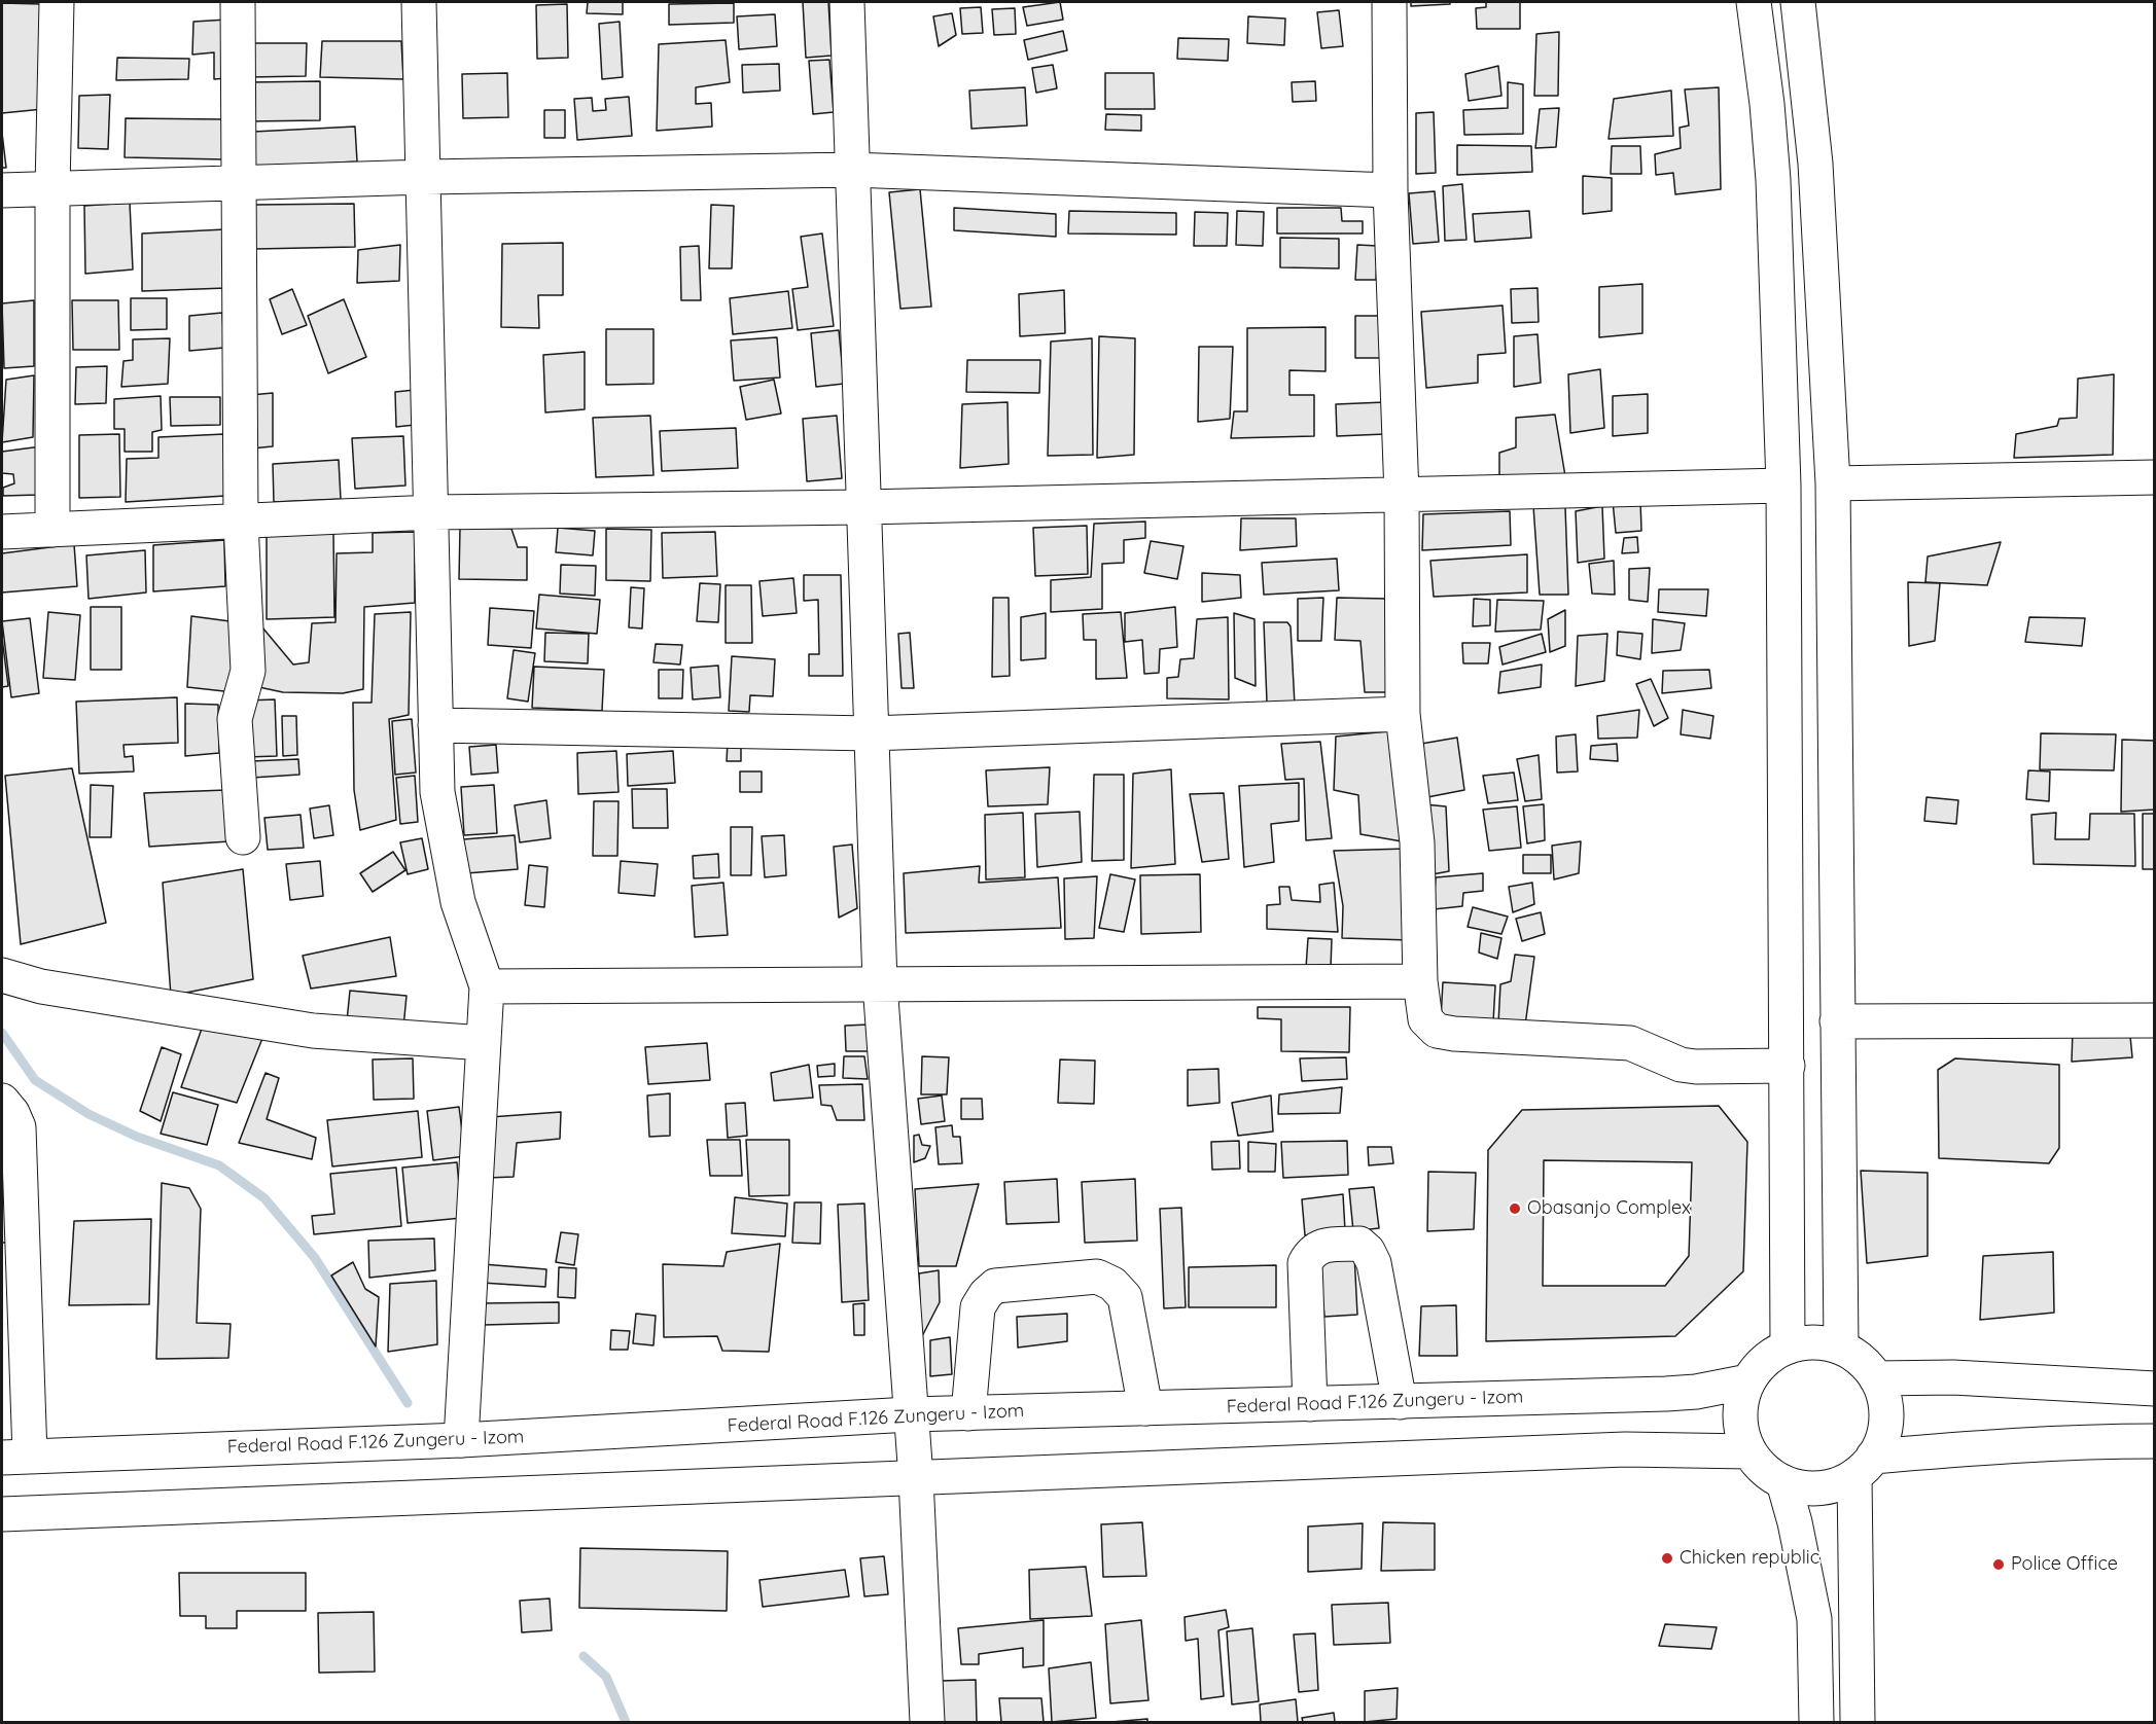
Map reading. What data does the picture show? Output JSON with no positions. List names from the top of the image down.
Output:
{
  "streets": {
    "street": ["Federal Road F.126 Zungeru - Izom"]
  },
  "places": ["Obasanjo Complex", "Chicken republic", "Police Office"]
}
